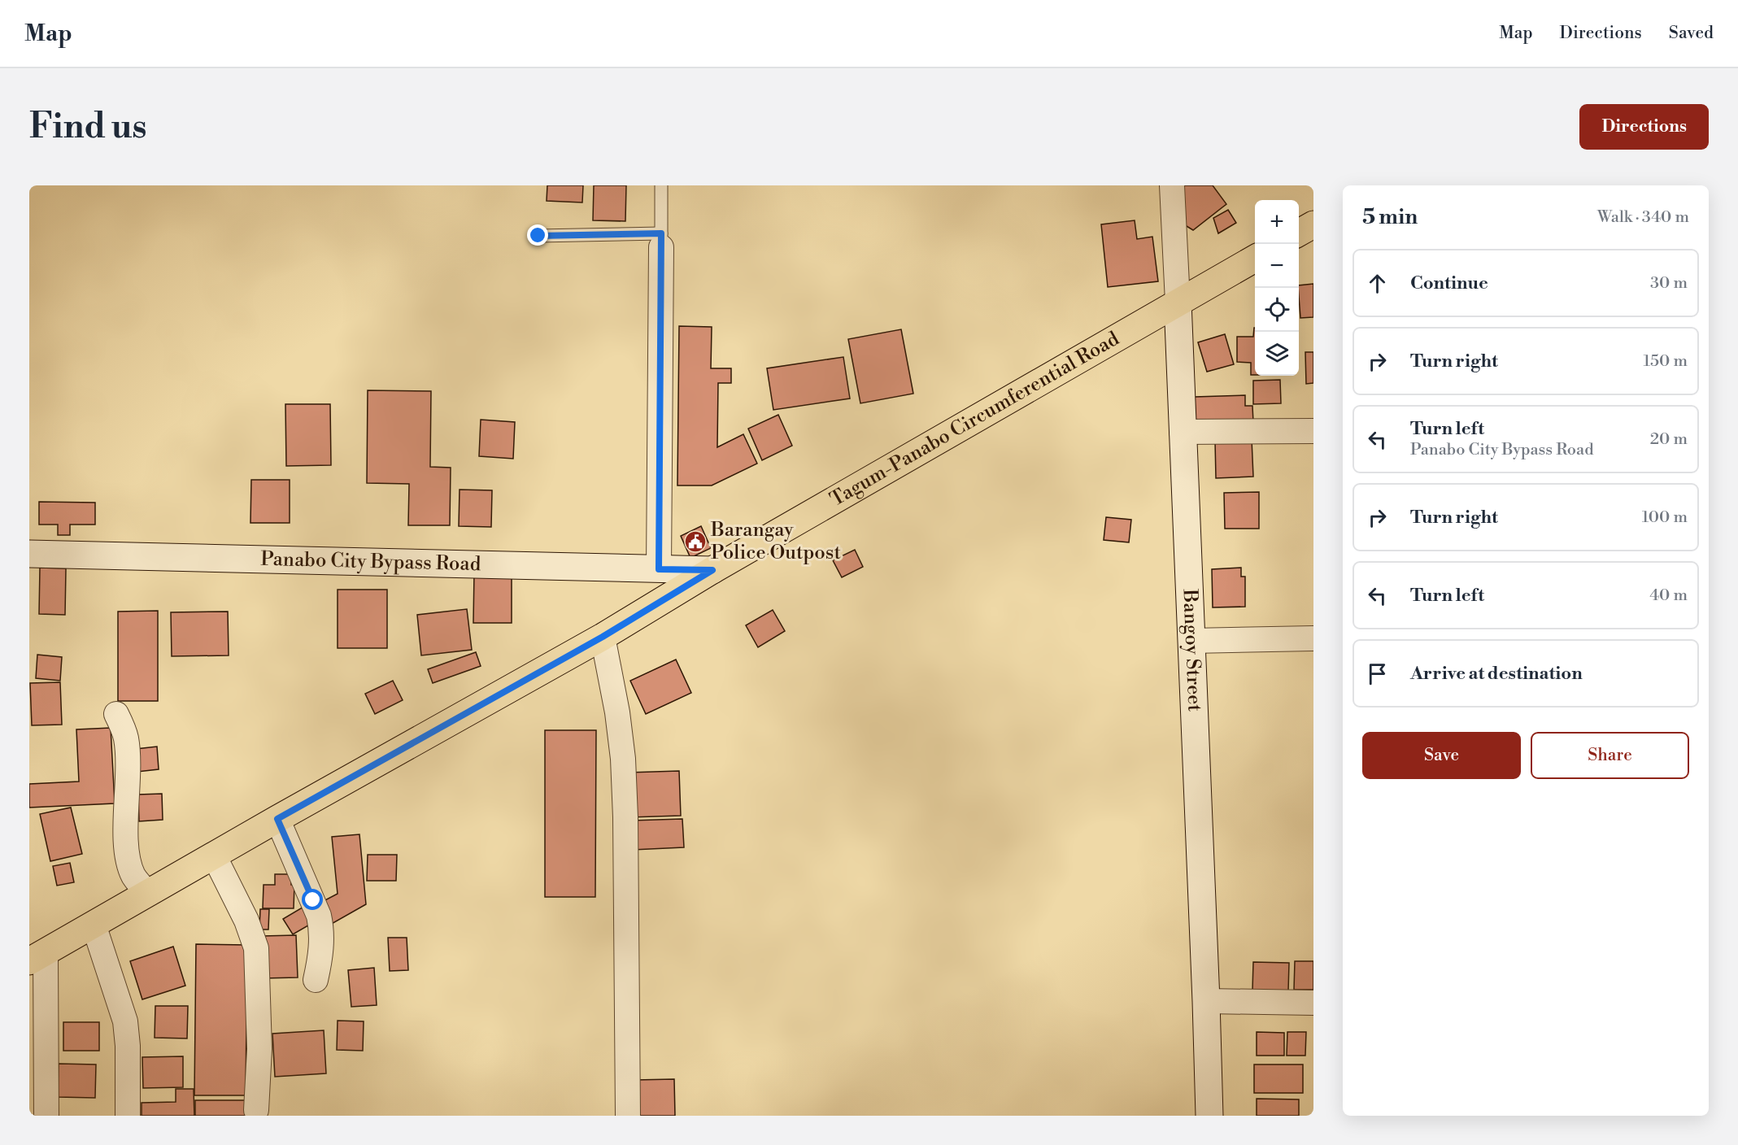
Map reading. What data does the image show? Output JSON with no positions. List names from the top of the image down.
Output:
{
  "streets": {
    "main road": ["Tagum-Panabo Circumferential Road", "Panabo City Bypass Road", "Bangoy Street"]
  },
  "crossings": [
    ["Tagum-Panabo Circumferential Road", "Panabo City Bypass Road"],
    ["Tagum-Panabo Circumferential Road", "Bangoy Street"]
  ],
  "places": {
    "public building": ["Barangay Police Outpost"]
  },
  "page": {
    "header": "Map",
    "nav": ["Map", "Directions", "Saved"],
    "buttons": [
      "Directions",
      ["Save", "Share"]
    ],
    "title": "Find us",
    "heading": ["5 min", "Walk · 340 m"],
    "map_buttons": ["+", "−"],
    "list": [
      ["Continue", "30 m"],
      ["Turn right", "150 m"],
      ["Turn left", "Panabo City Bypass Road", "20 m"],
      ["Turn right", "100 m"],
      ["Turn left", "40 m"],
      "Arrive at destination"
    ]
  }
}
